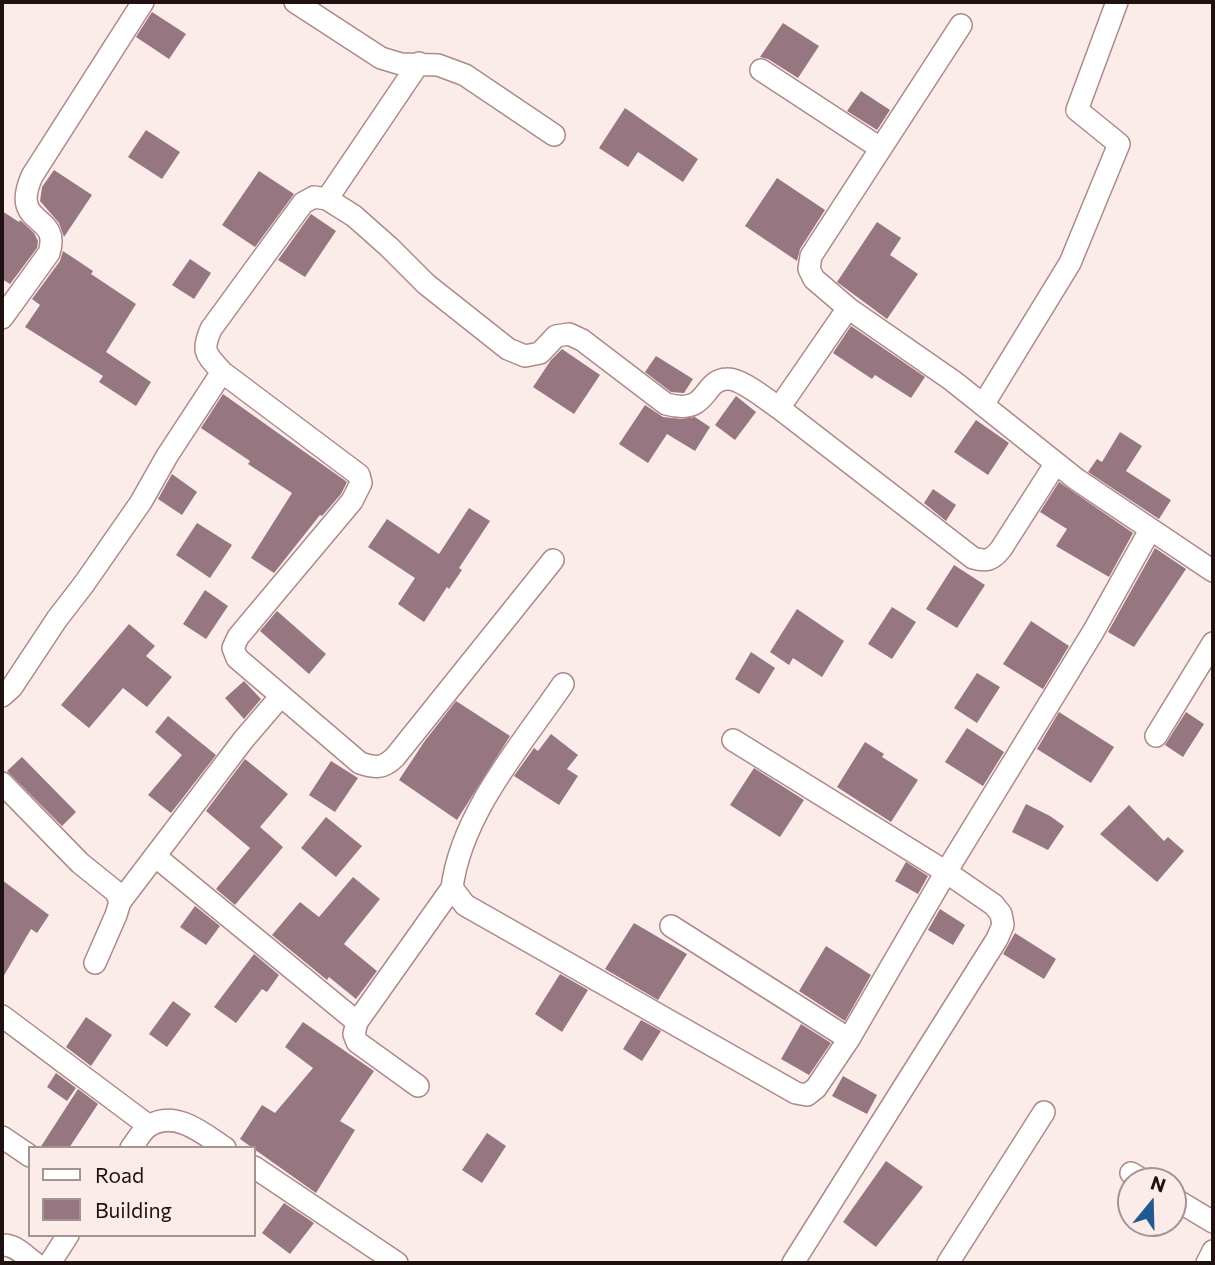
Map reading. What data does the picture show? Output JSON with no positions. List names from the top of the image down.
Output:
{
  "legend": ["Road", "Building"],
  "north": "top"
}
